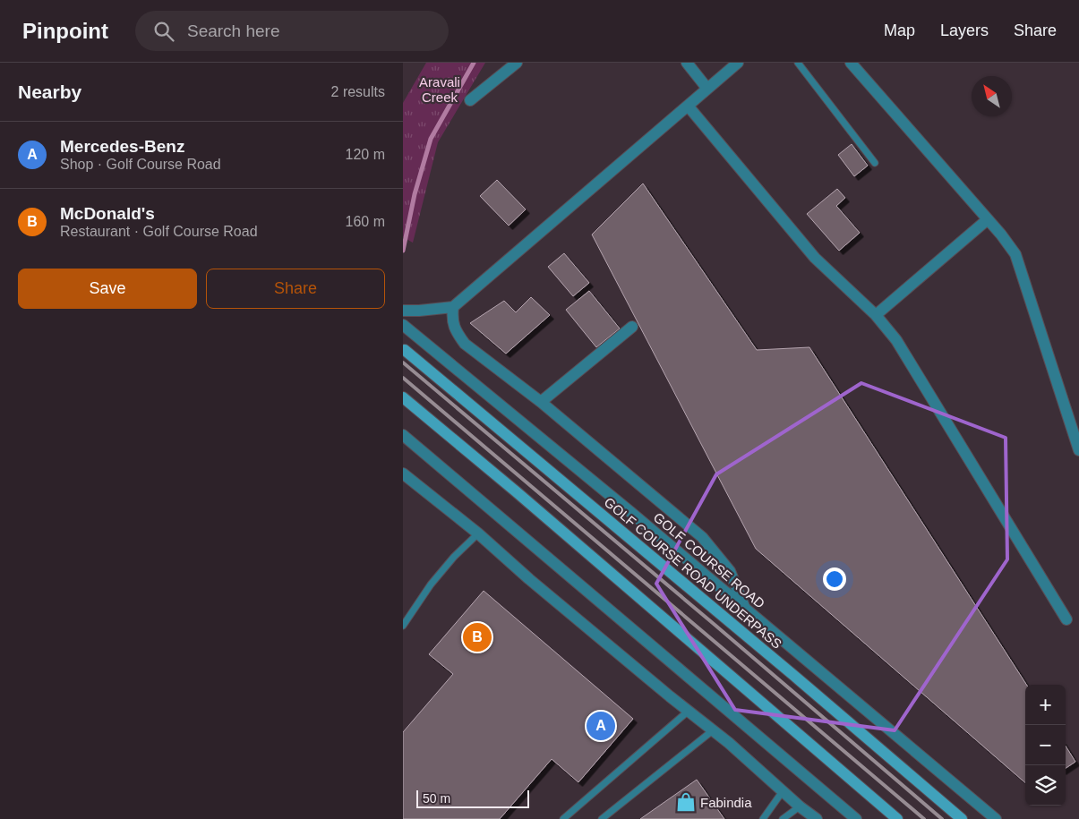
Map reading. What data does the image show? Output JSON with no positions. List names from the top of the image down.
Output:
{
  "streets": {
    "main road": ["GOLF COURSE ROAD UNDERPASS"],
    "street": ["GOLF COURSE ROAD"]
  },
  "parks": ["Aravali Creek"],
  "places": {
    "shop": ["Fabindia"]
  },
  "scale_bar": "50 m",
  "north": "top left",
  "page": {
    "header": "Pinpoint",
    "search": "Search here",
    "nav": ["Map", "Layers", "Share"],
    "heading": ["Nearby", "2 results"],
    "list": [
      {
        "mark": "A",
        "name": "Mercedes-Benz",
        "note": "Shop · Golf Course Road",
        "value": "120 m"
      },
      {
        "mark": "B",
        "name": "McDonald's",
        "note": "Restaurant · Golf Course Road",
        "value": "160 m"
      }
    ],
    "buttons": ["Save", "Share"],
    "pins": ["B", "A"],
    "map_buttons": ["+", "−"],
    "scale": "50 m"
  }
}
